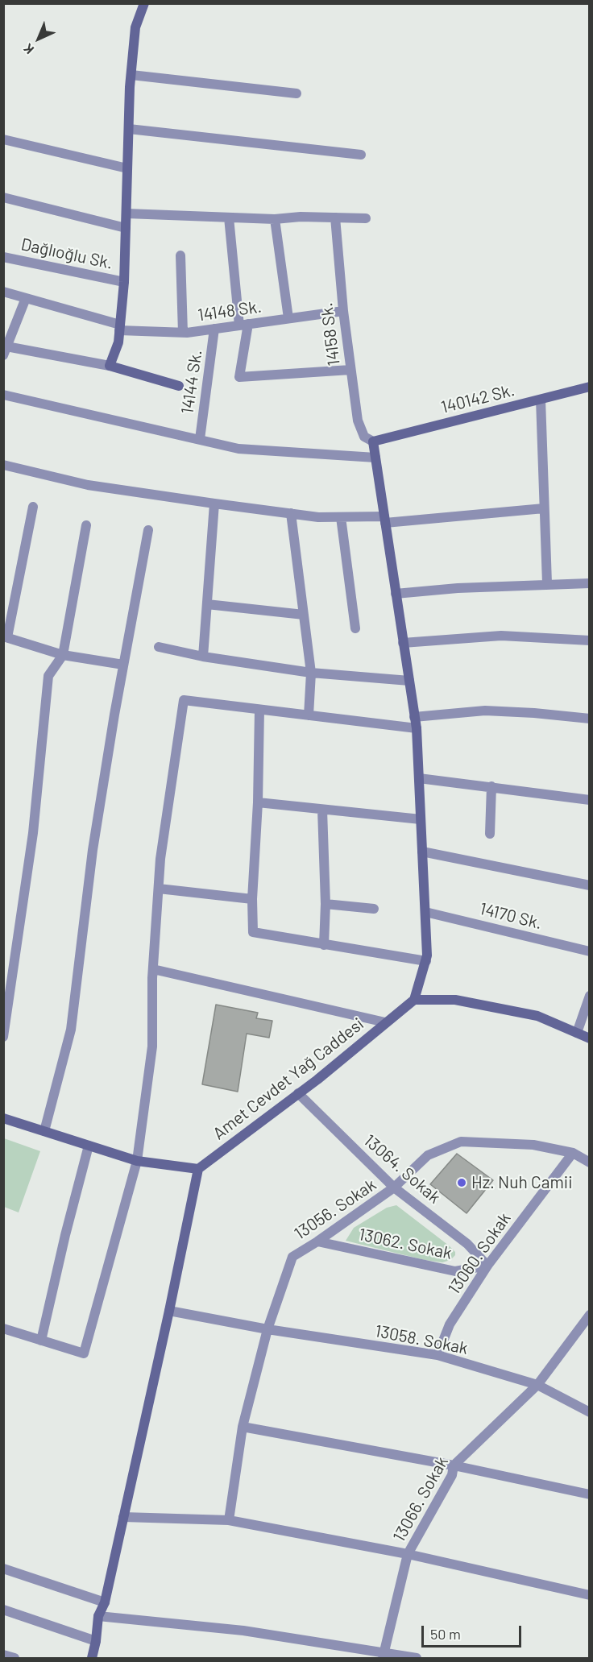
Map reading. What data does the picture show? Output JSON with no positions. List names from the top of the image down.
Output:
{
  "streets": {
    "main road": ["140142 Sk.", "Amet Cevdet Yağ Caddesi"],
    "street": [
      "Dağlıoğlu Sk.",
      "14148 Sk.",
      "14158 Sk.",
      "14144 Sk.",
      "14170 Sk.",
      "13064. Sokak",
      "13056. Sokak",
      "13062. Sokak",
      "13060. Sokak",
      "13058. Sokak",
      "13066. Sokak"
    ]
  },
  "crossings": [
    ["14148 Sk.", "14158 Sk."],
    ["14148 Sk.", "14144 Sk."],
    ["14158 Sk.", "140142 Sk."],
    ["Amet Cevdet Yağ Caddesi", "13064. Sokak"],
    ["13064. Sokak", "13056. Sokak"],
    ["13064. Sokak", "13062. Sokak"],
    ["13064. Sokak", "13060. Sokak"],
    ["13056. Sokak", "13062. Sokak"],
    ["13056. Sokak", "13060. Sokak"],
    ["13056. Sokak", "13058. Sokak"],
    ["13062. Sokak", "13060. Sokak"],
    ["13060. Sokak", "13058. Sokak"],
    ["13058. Sokak", "13066. Sokak"]
  ],
  "places": ["Hz. Nuh Camii"],
  "scale_bar": "50 m",
  "north": "bottom left"
}
